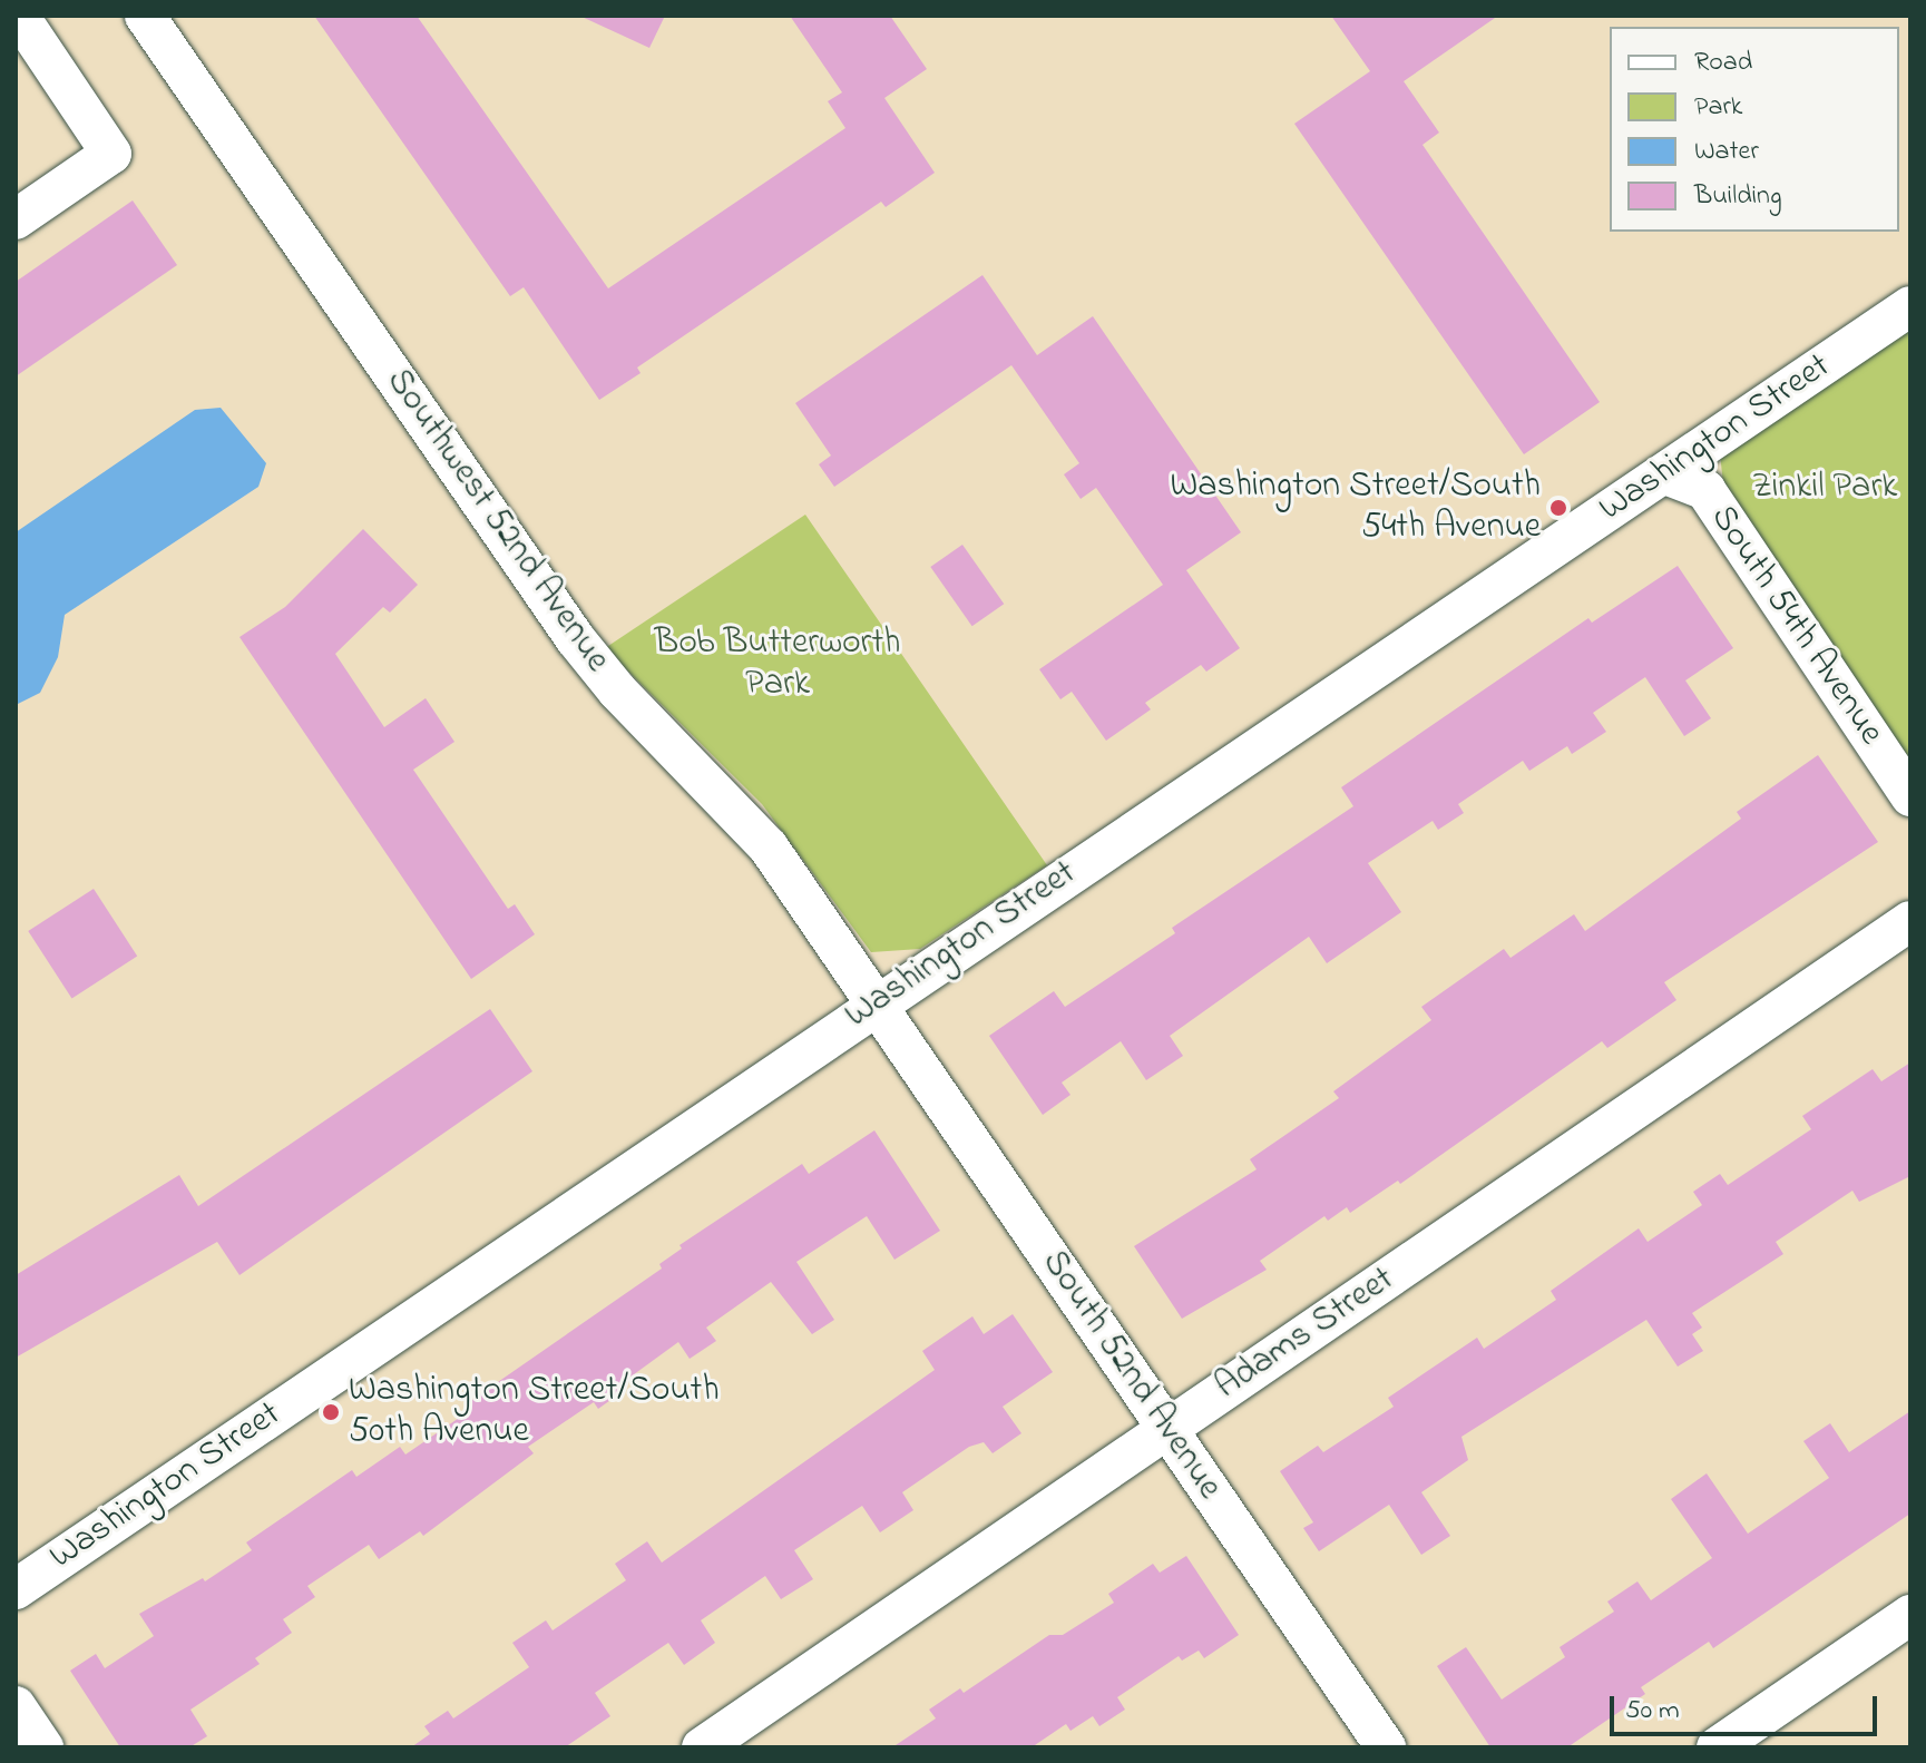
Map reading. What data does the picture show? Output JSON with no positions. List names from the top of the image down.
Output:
{
  "streets": {
    "street": [
      "Washington Street",
      "Southwest 52nd Avenue",
      "South 54th Avenue",
      "Adams Street",
      "South 52nd Avenue"
    ]
  },
  "crossings": [
    ["Washington Street", "Southwest 52nd Avenue"],
    ["Washington Street", "South 54th Avenue"],
    ["Washington Street", "South 52nd Avenue"],
    ["Southwest 52nd Avenue", "South 52nd Avenue"],
    ["Adams Street", "South 52nd Avenue"]
  ],
  "parks": ["Zinkil Park", "Bob Butterworth Park"],
  "places": ["Washington Street/South 54th Avenue", "Washington Street/South 50th Avenue"],
  "legend": [
    "Road",
    "Park",
    "Water",
    "Building"
  ],
  "scale_bar": "50 m"
}
